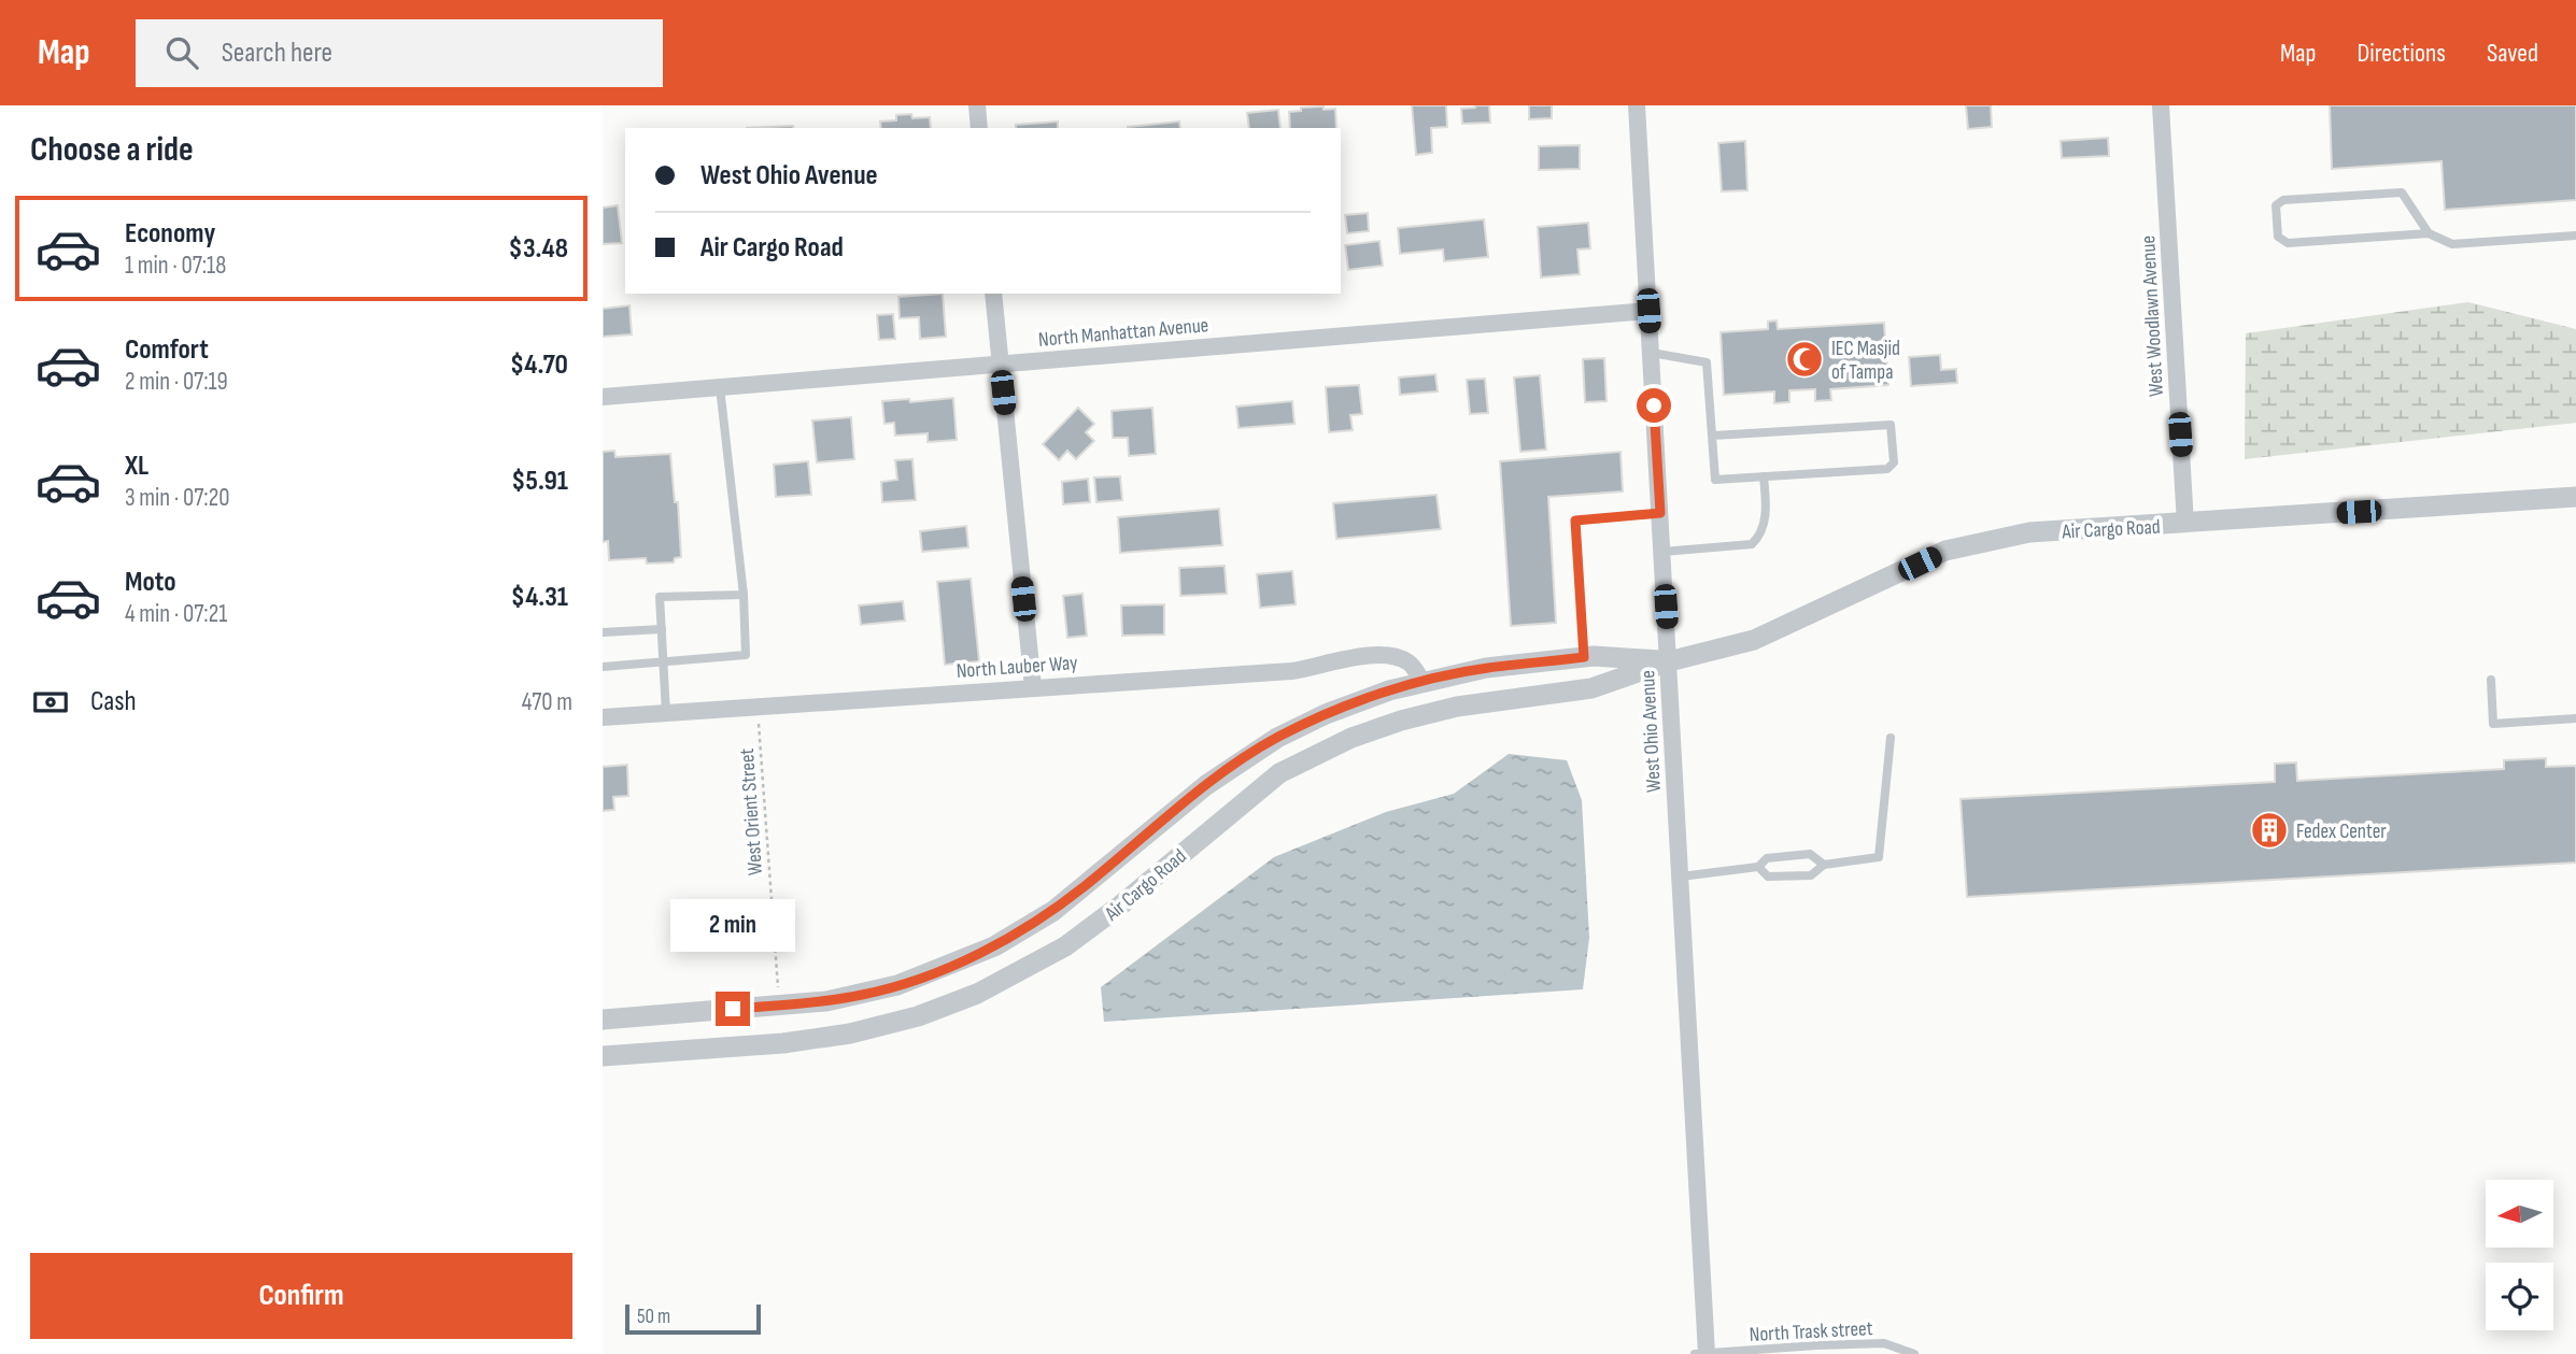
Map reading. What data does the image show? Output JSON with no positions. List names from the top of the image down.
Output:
{
  "streets": {
    "street": [
      "West Woodlawn Avenue",
      "North Manhattan Avenue",
      "Air Cargo Road",
      "North Lauber Way",
      "West Ohio Avenue"
    ],
    "lane": ["North Trask street"],
    "path": ["West Orient Street"]
  },
  "crossings": [
    ["West Woodlawn Avenue", "Air Cargo Road"],
    ["North Manhattan Avenue", "West Ohio Avenue"],
    ["Air Cargo Road", "North Lauber Way"],
    ["Air Cargo Road", "West Ohio Avenue"],
    ["Air Cargo Road", "West Orient Street"],
    ["North Lauber Way", "West Orient Street"],
    ["West Ohio Avenue", "North Trask street"]
  ],
  "places": {
    "mosque": ["IEC Masjid of Tampa"],
    "building": ["Fedex Center"]
  },
  "scale_bar": "50 m",
  "north": "left",
  "page": {
    "header": "Map",
    "search": "Search here",
    "nav": ["Map", "Directions", "Saved"],
    "heading": "Choose a ride",
    "banner": ["West Ohio Avenue", "Air Cargo Road"],
    "list": [
      {
        "name": "Economy",
        "note": "1 min · 07:18",
        "value": "$3.48"
      },
      {
        "name": "Comfort",
        "note": "2 min · 07:19",
        "value": "$4.70"
      },
      {
        "name": "XL",
        "note": "3 min · 07:20",
        "value": "$5.91"
      },
      {
        "name": "Moto",
        "note": "4 min · 07:21",
        "value": "$4.31"
      }
    ],
    "pay": ["Cash", "470 m"],
    "bubble": "2 min",
    "buttons": "Confirm",
    "scale": "50 m"
  }
}
